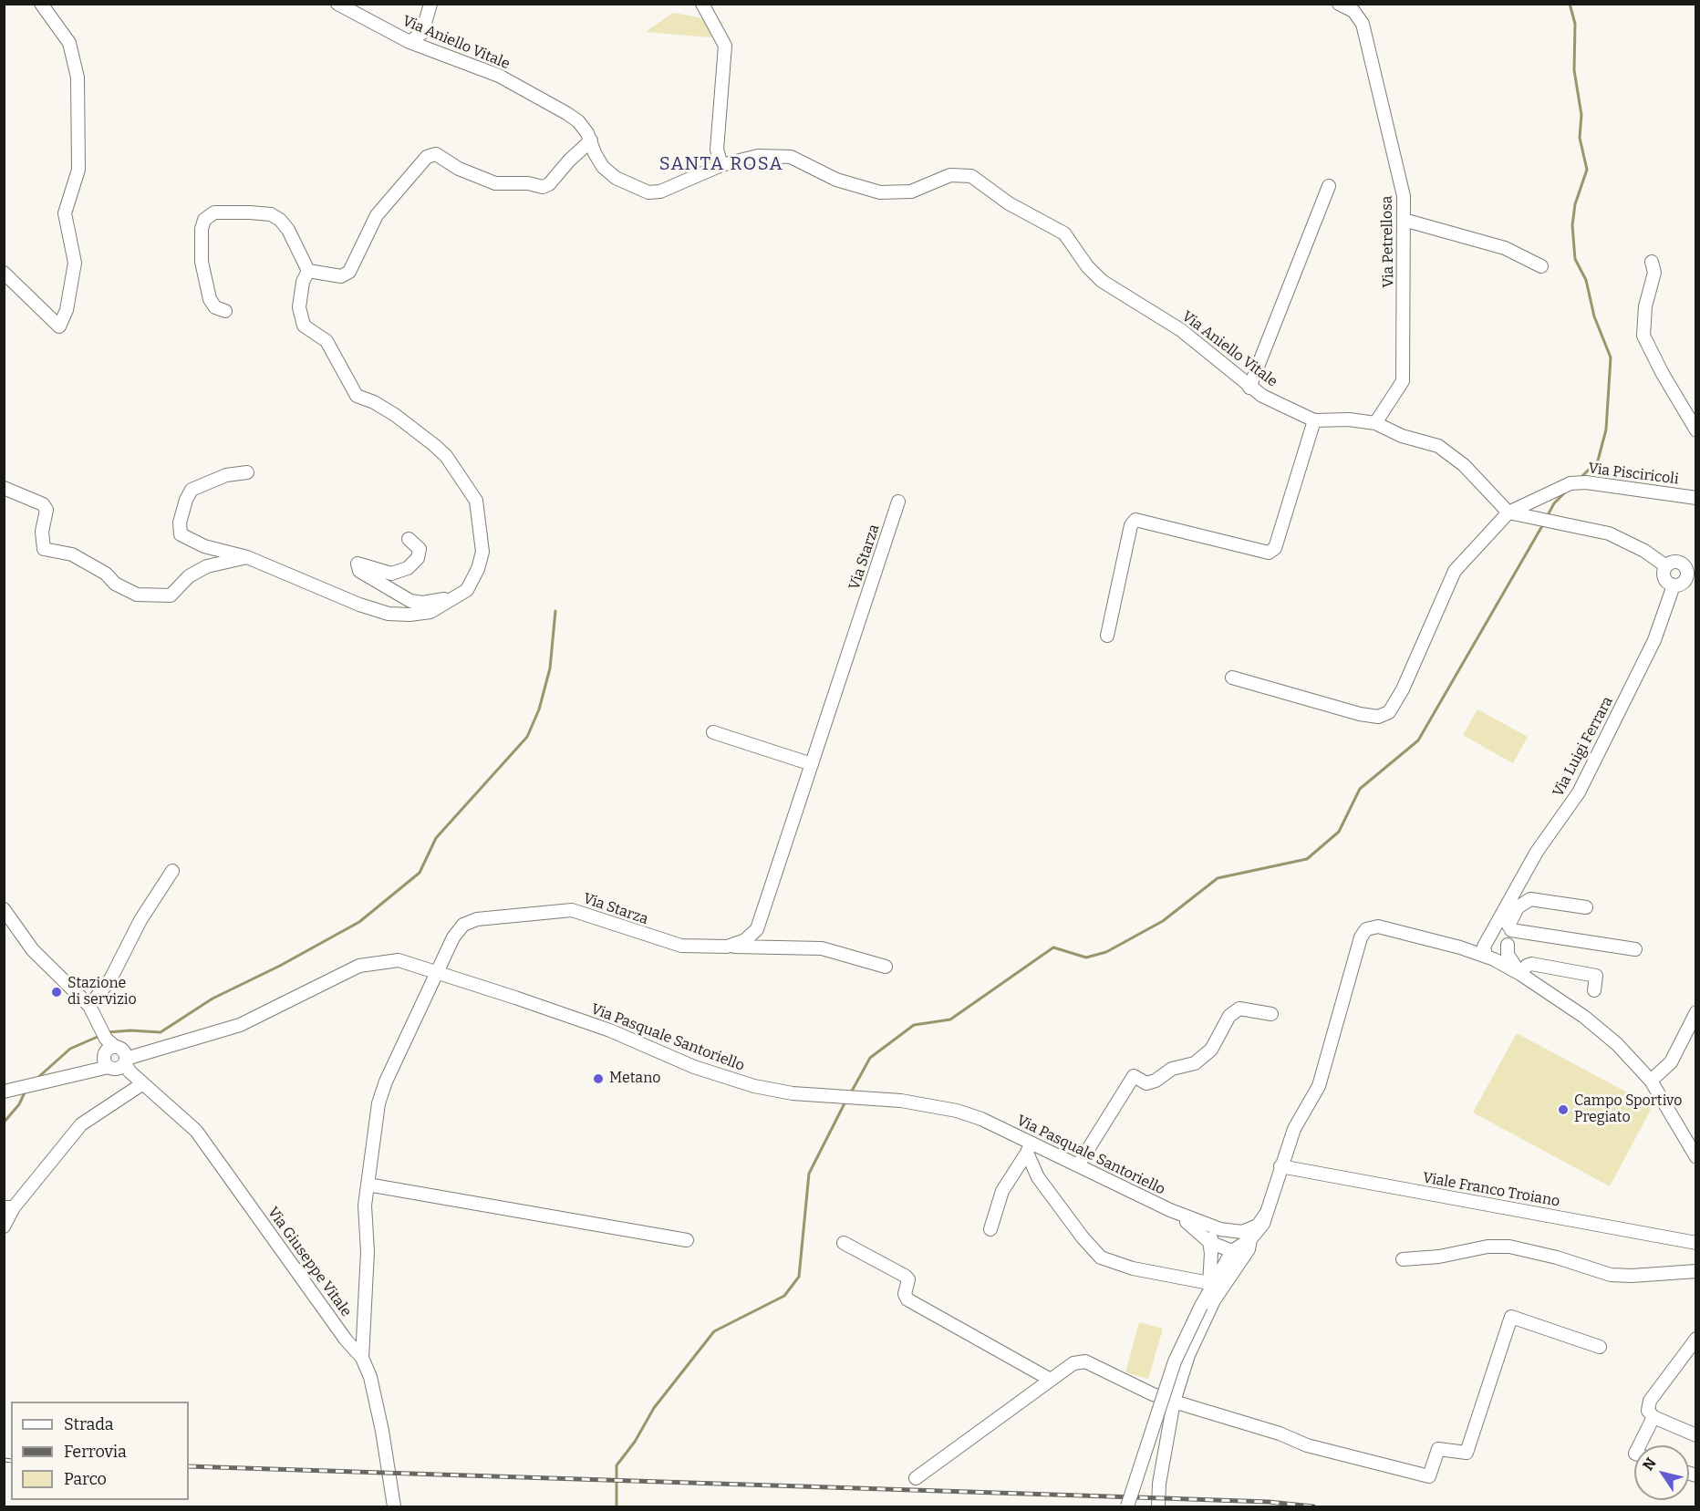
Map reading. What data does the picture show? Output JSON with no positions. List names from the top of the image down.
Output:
{
  "streets": {
    "street": [
      "Via Aniello Vitale",
      "Via Petrellosa",
      "Via Pisciricoli",
      "Via Starza",
      "Via Luigi Ferrara",
      "Via Pasquale Santoriello",
      "Viale Franco Troiano",
      "Via Giuseppe Vitale"
    ]
  },
  "crossings": [
    ["Via Aniello Vitale", "Via Petrellosa"],
    ["Via Starza", "Via Pasquale Santoriello"],
    ["Via Starza", "Via Giuseppe Vitale"],
    ["Via Pasquale Santoriello", "Via Giuseppe Vitale"]
  ],
  "districts": ["SANTA ROSA"],
  "places": ["Stazione di servizio", "Metano", "Campo Sportivo Pregiato"],
  "legend": ["Strada", "Ferrovia", "Parco"],
  "north": "top left"
}
